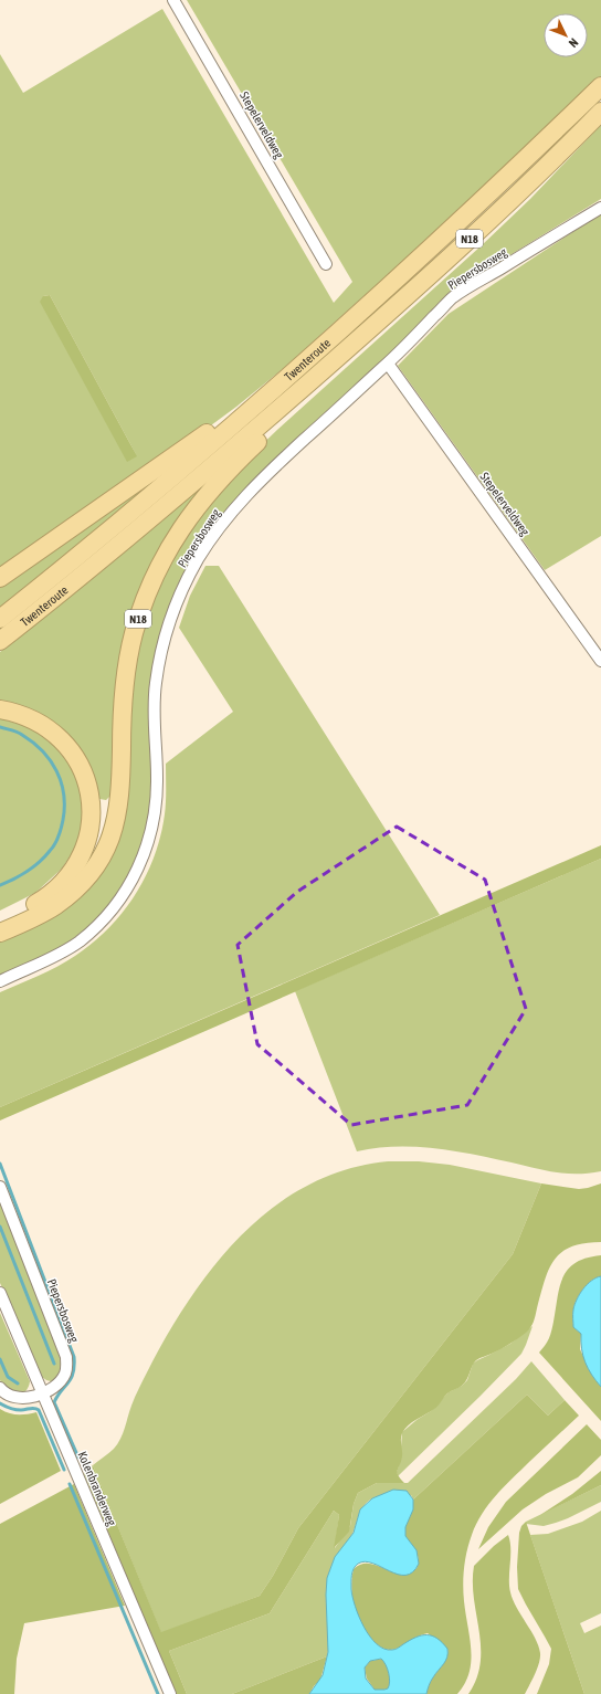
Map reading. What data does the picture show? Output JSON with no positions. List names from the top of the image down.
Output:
{
  "streets": {
    "highway": ["N18", "Twenteroute"],
    "street": ["Stepelerveldweg", "Piepersbosweg", "Kolenbranderweg"]
  },
  "crossings": [
    ["Stepelerveldweg", "Piepersbosweg"],
    ["N18", "Twenteroute"],
    ["Piepersbosweg", "Kolenbranderweg"]
  ],
  "north": "bottom right"
}
